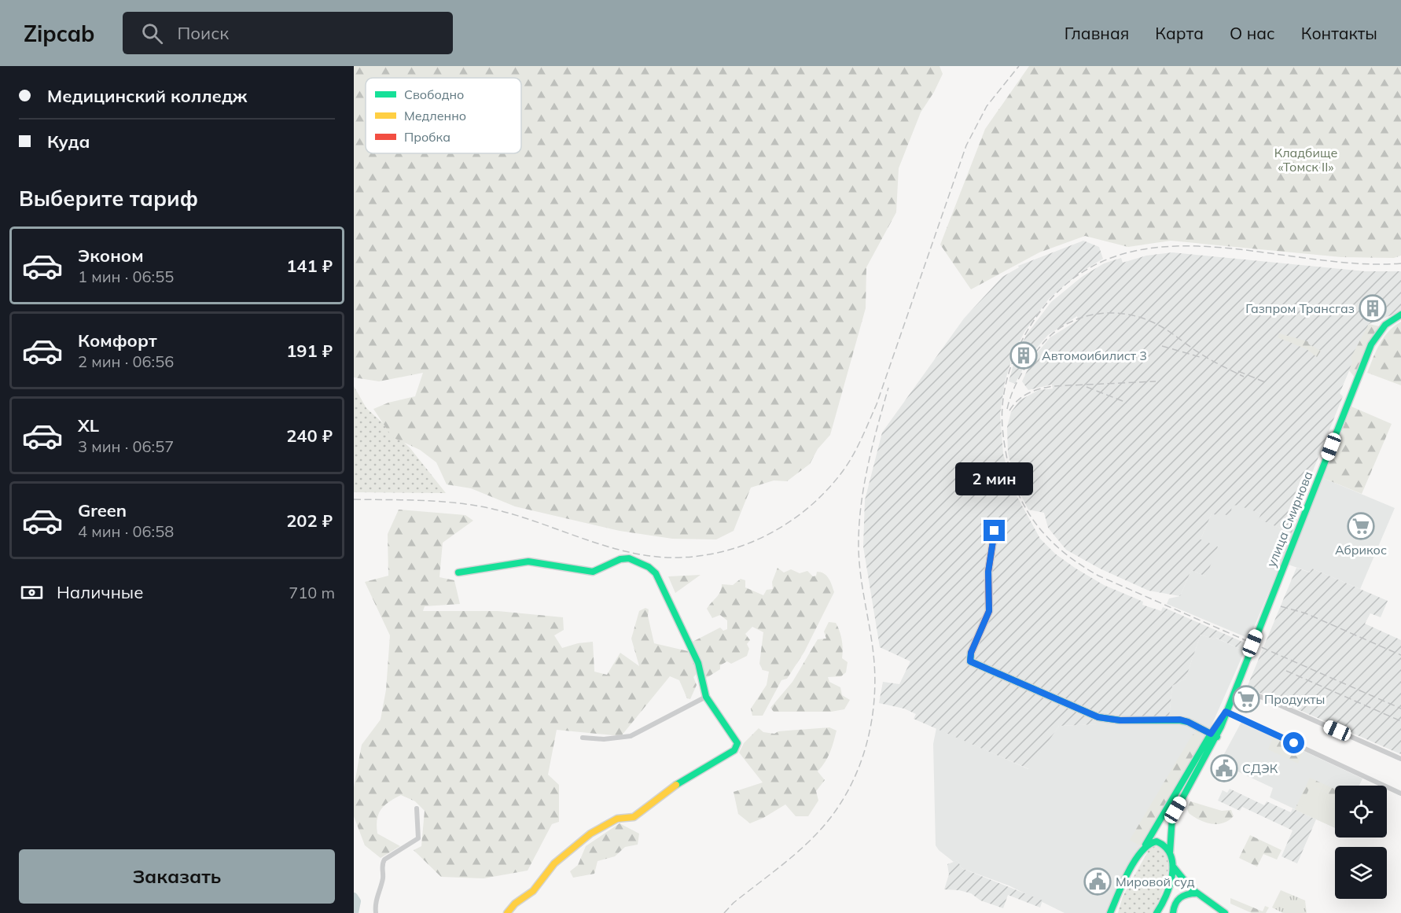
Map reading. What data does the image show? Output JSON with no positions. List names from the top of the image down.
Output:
{
  "streets": {
    "street": ["улица Смирнова"]
  },
  "parks": ["Кладбище «Томск II»"],
  "places": {
    "building": ["Газпром Трансгаз", "Автомоибилист 3"],
    "supermarket": ["Абрикос", "Продукты"],
    "public building": ["СДЭК", "Мировой суд"]
  },
  "legend": ["Свободно", "Медленно", "Пробка"],
  "page": {
    "header": "Zipcab",
    "search": "Поиск",
    "nav": [
      "Главная",
      "Карта",
      "О нас",
      "Контакты"
    ],
    "banner": ["Медицинский колледж", "Куда"],
    "heading": "Выберите тариф",
    "list": [
      {
        "name": "Эконом",
        "note": "1 мин · 06:55",
        "value": "141 ₽"
      },
      {
        "name": "Комфорт",
        "note": "2 мин · 06:56",
        "value": "191 ₽"
      },
      {
        "name": "XL",
        "note": "3 мин · 06:57",
        "value": "240 ₽"
      },
      {
        "name": "Green",
        "note": "4 мин · 06:58",
        "value": "202 ₽"
      }
    ],
    "bubble": "2 мин",
    "pay": ["Наличные", "710 m"],
    "buttons": "Заказать"
  }
}
